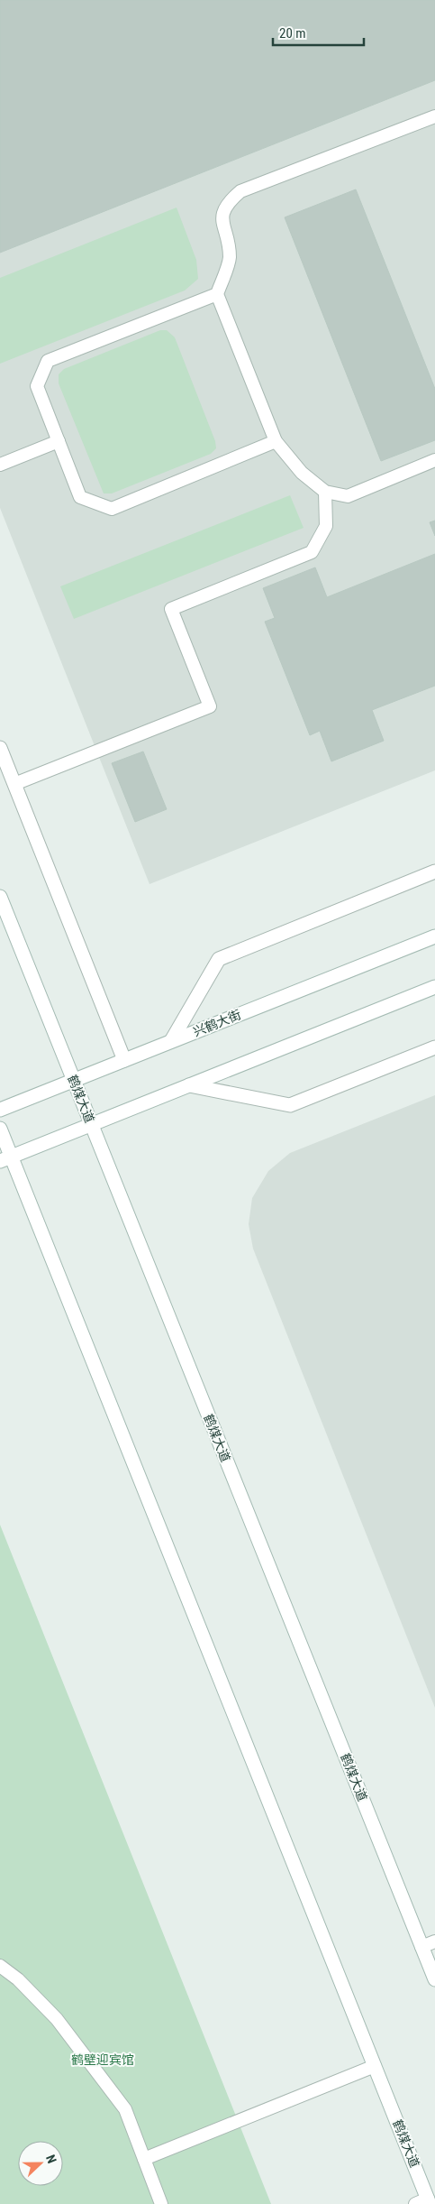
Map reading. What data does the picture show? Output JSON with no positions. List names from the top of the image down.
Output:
{
  "streets": {
    "main road": ["兴鹤大街", "鹤煤大道"]
  },
  "crossings": [
    ["兴鹤大街", "鹤煤大道"]
  ],
  "parks": ["鹤壁迎宾馆"],
  "scale_bar": "20 m",
  "north": "right"
}
